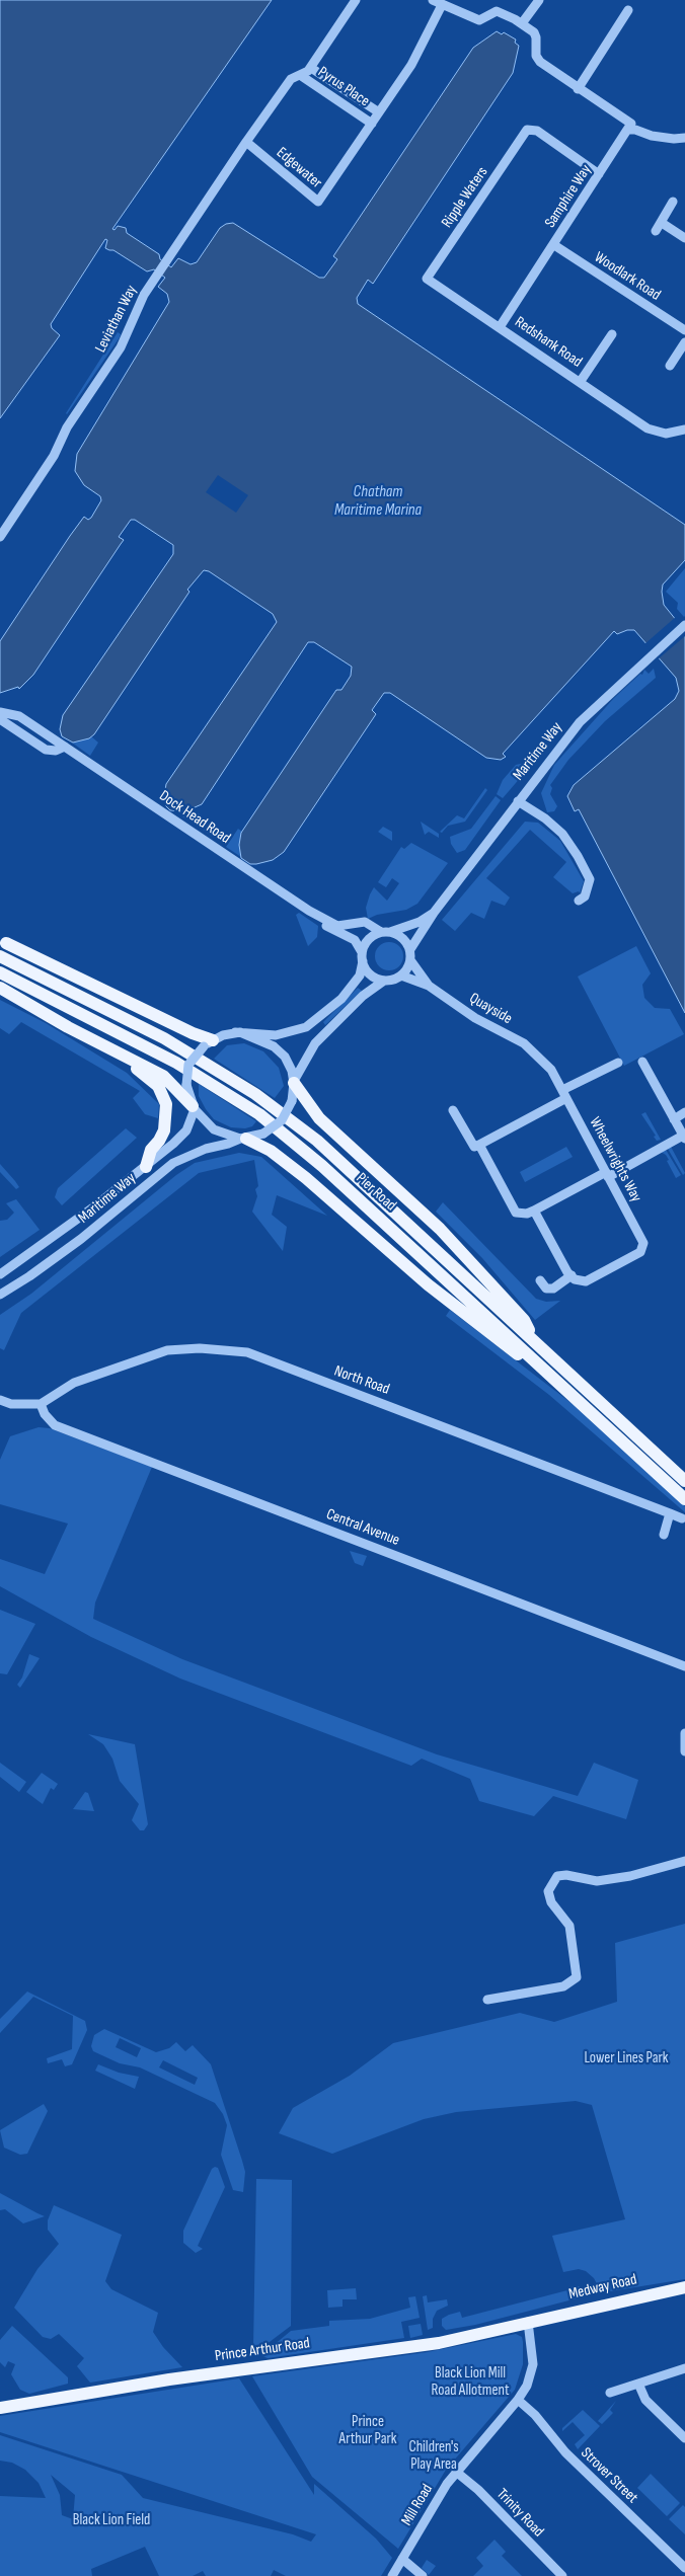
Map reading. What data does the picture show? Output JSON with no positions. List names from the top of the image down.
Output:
{
  "streets": {
    "main road": ["Pier Road", "Medway Road", "Prince Arthur Road"],
    "street": [
      "Pyrus Place",
      "Edgewater",
      "Samphire Way",
      "Ripple Waters",
      "Woodlark Road",
      "Leviathan Way",
      "Redshank Road",
      "Maritime Way",
      "Dock Head Road",
      "Quayside",
      "Wheelwrights Way",
      "North Road",
      "Central Avenue",
      "Strover Street",
      "Mill Road",
      "Trinity Road"
    ]
  },
  "crossings": [
    ["Pyrus Place", "Edgewater"],
    ["Edgewater", "Leviathan Way"],
    ["Samphire Way", "Ripple Waters"],
    ["Samphire Way", "Woodlark Road"],
    ["Samphire Way", "Redshank Road"],
    ["Ripple Waters", "Redshank Road"],
    ["Maritime Way", "Dock Head Road"],
    ["Maritime Way", "Quayside"],
    ["Dock Head Road", "Quayside"],
    ["Quayside", "Wheelwrights Way"],
    ["North Road", "Central Avenue"],
    ["Medway Road", "Prince Arthur Road"],
    ["Medway Road", "Mill Road"],
    ["Prince Arthur Road", "Mill Road"],
    ["Strover Street", "Mill Road"],
    ["Mill Road", "Trinity Road"]
  ],
  "water": ["Chatham Maritime Marina"],
  "parks": [
    "Lower Lines Park",
    "Black Lion Mill Road Allotment",
    "Prince Arthur Park",
    "Children's Play Area",
    "Black Lion Field"
  ]
}
